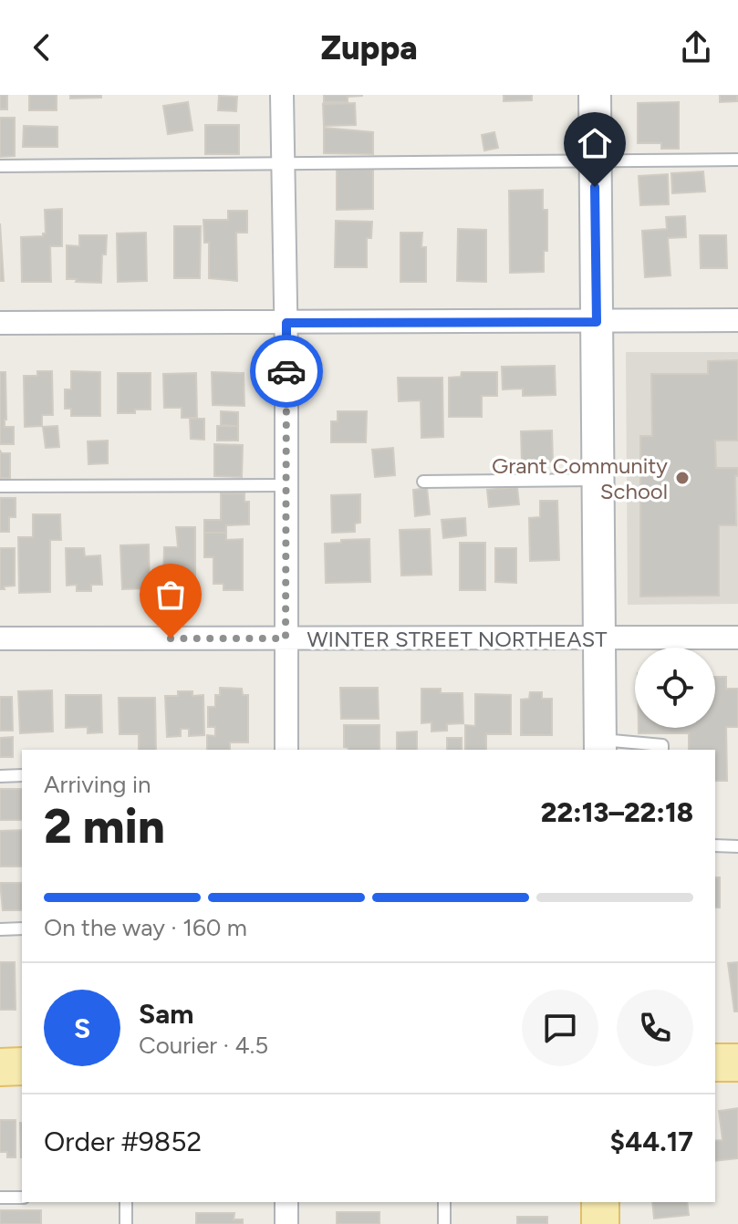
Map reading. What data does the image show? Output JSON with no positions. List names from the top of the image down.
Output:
{
  "streets": {
    "street": ["WINTER STREET NORTHEAST"]
  },
  "places": ["Grant Community School"],
  "page": {
    "header": "Zuppa",
    "heading": ["2 min", "Arriving in", "22:13–22:18"],
    "panel": [
      "Sam",
      "Courier · 4.5",
      "Order #9852",
      "$44.17"
    ],
    "bar": "On the way · 160 m",
    "round": "S"
  }
}
